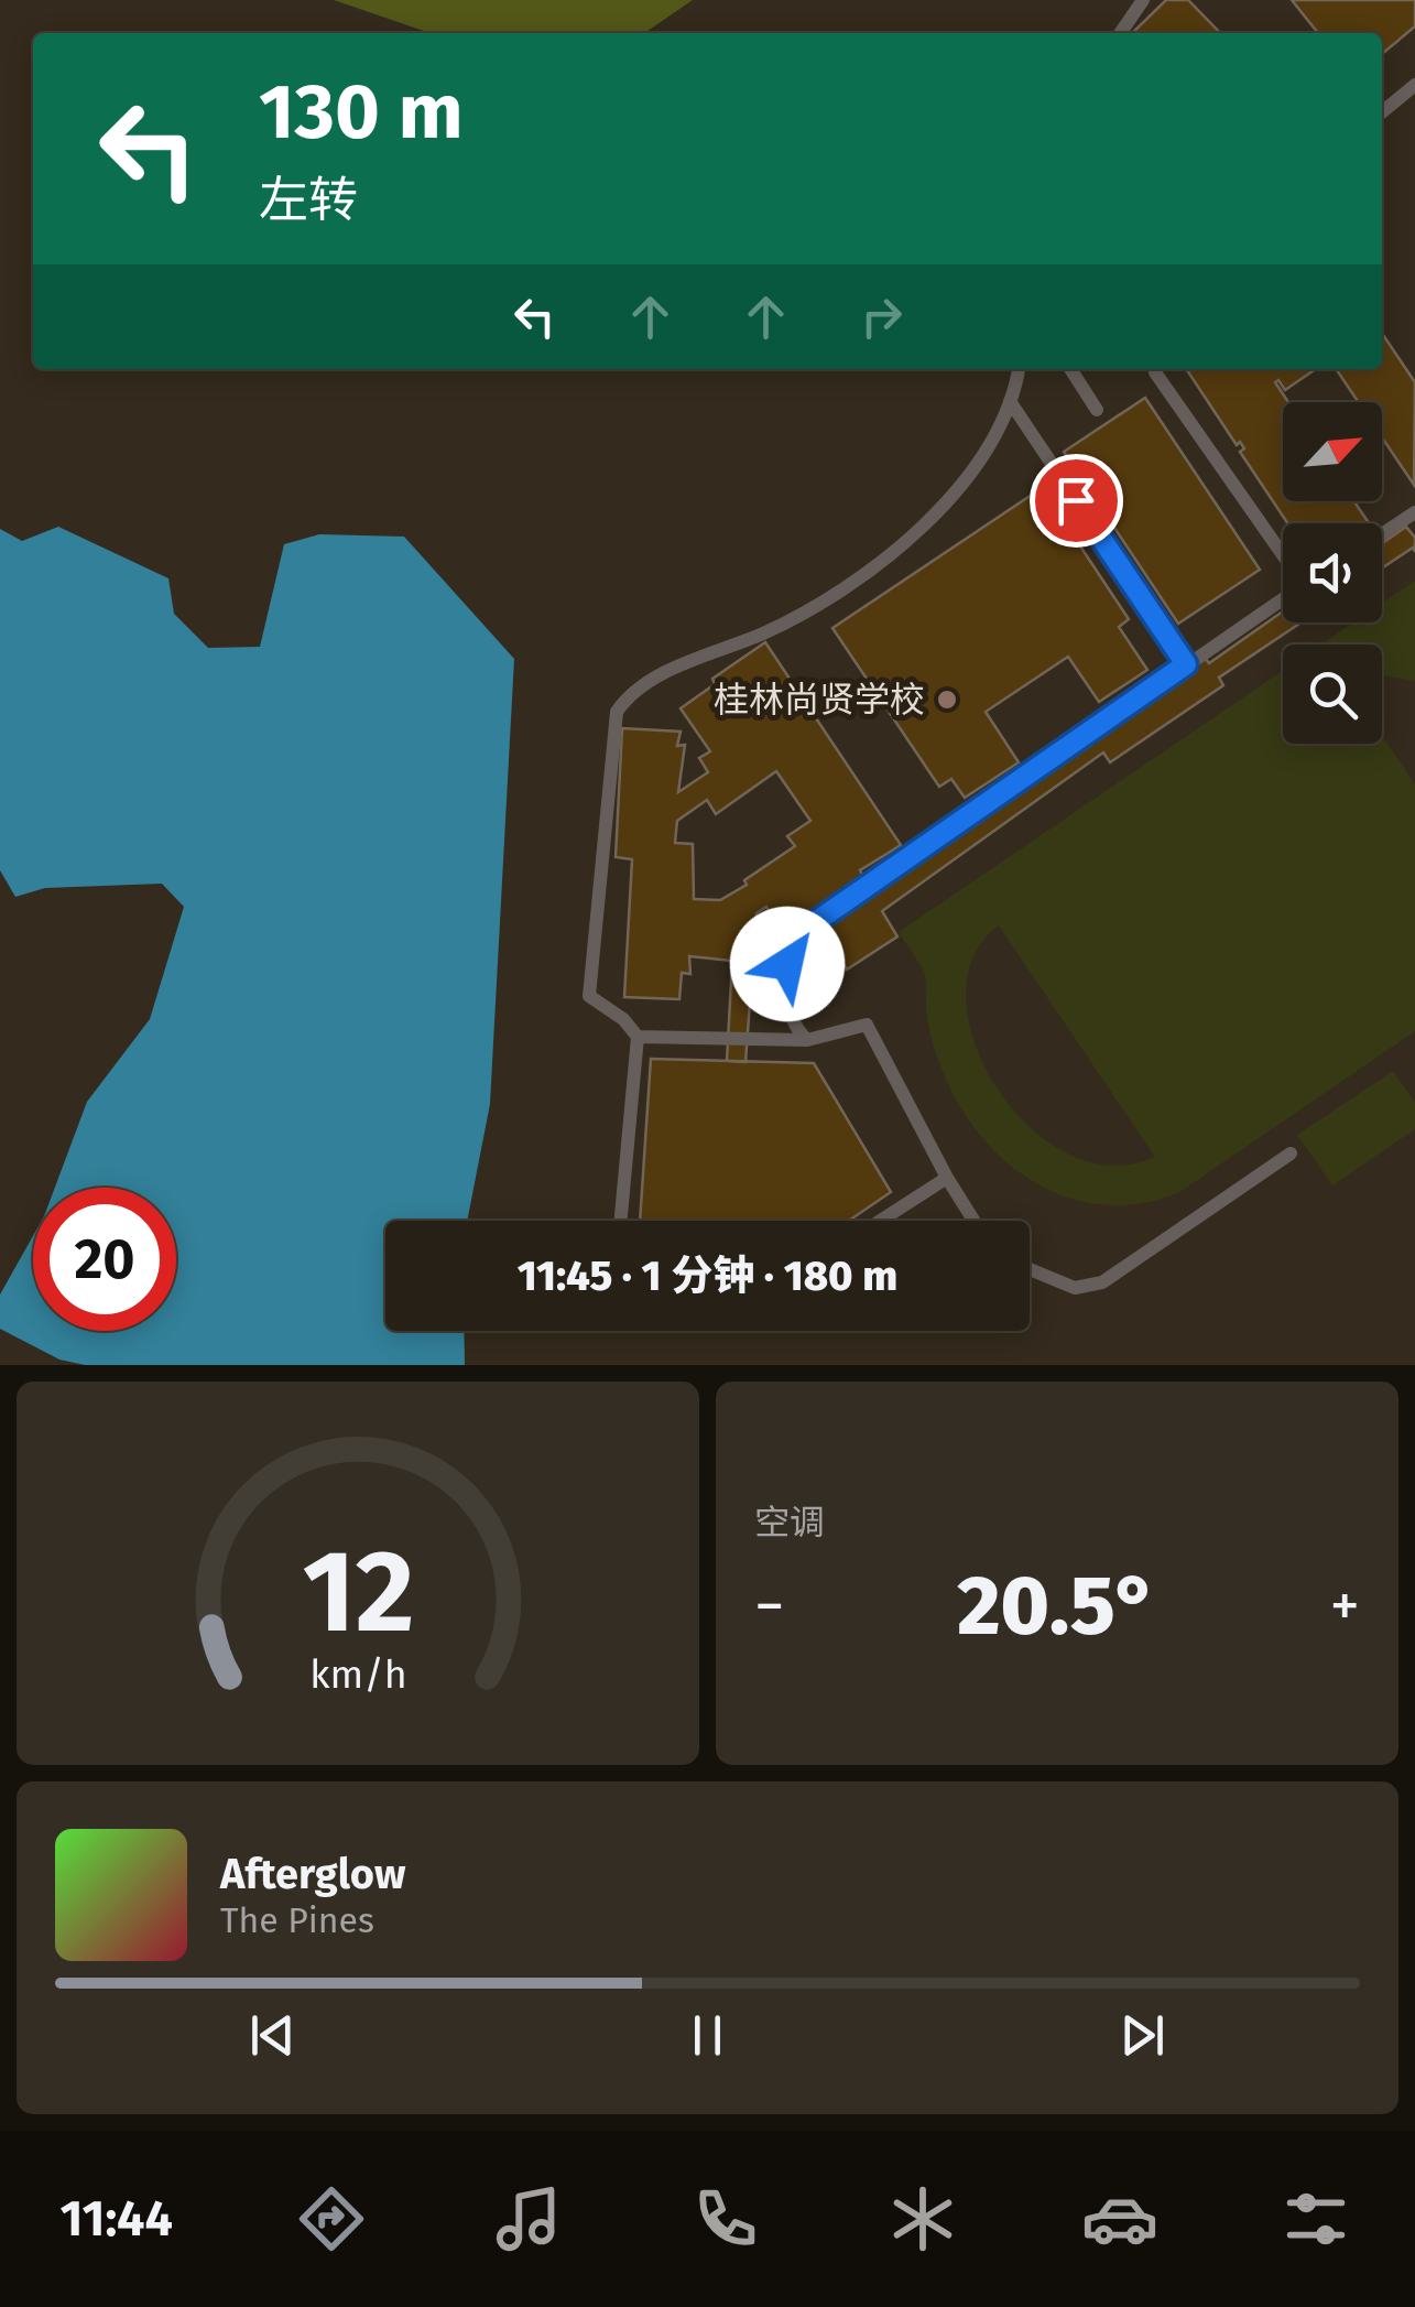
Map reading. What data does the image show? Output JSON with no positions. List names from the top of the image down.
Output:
{
  "places": ["桂林尚贤学校"],
  "north": "top right",
  "page": {
    "turn": ["130 m", "左转"],
    "limit": "20",
    "trip": "11:45 · 1 分钟 · 180 m",
    "tile": "空调",
    "heat": ["−", "20.5°", "+"],
    "song": ["Afterglow", "The Pines"],
    "tabs": "11:44",
    "gauge": ["12", "km/h"]
  }
}
